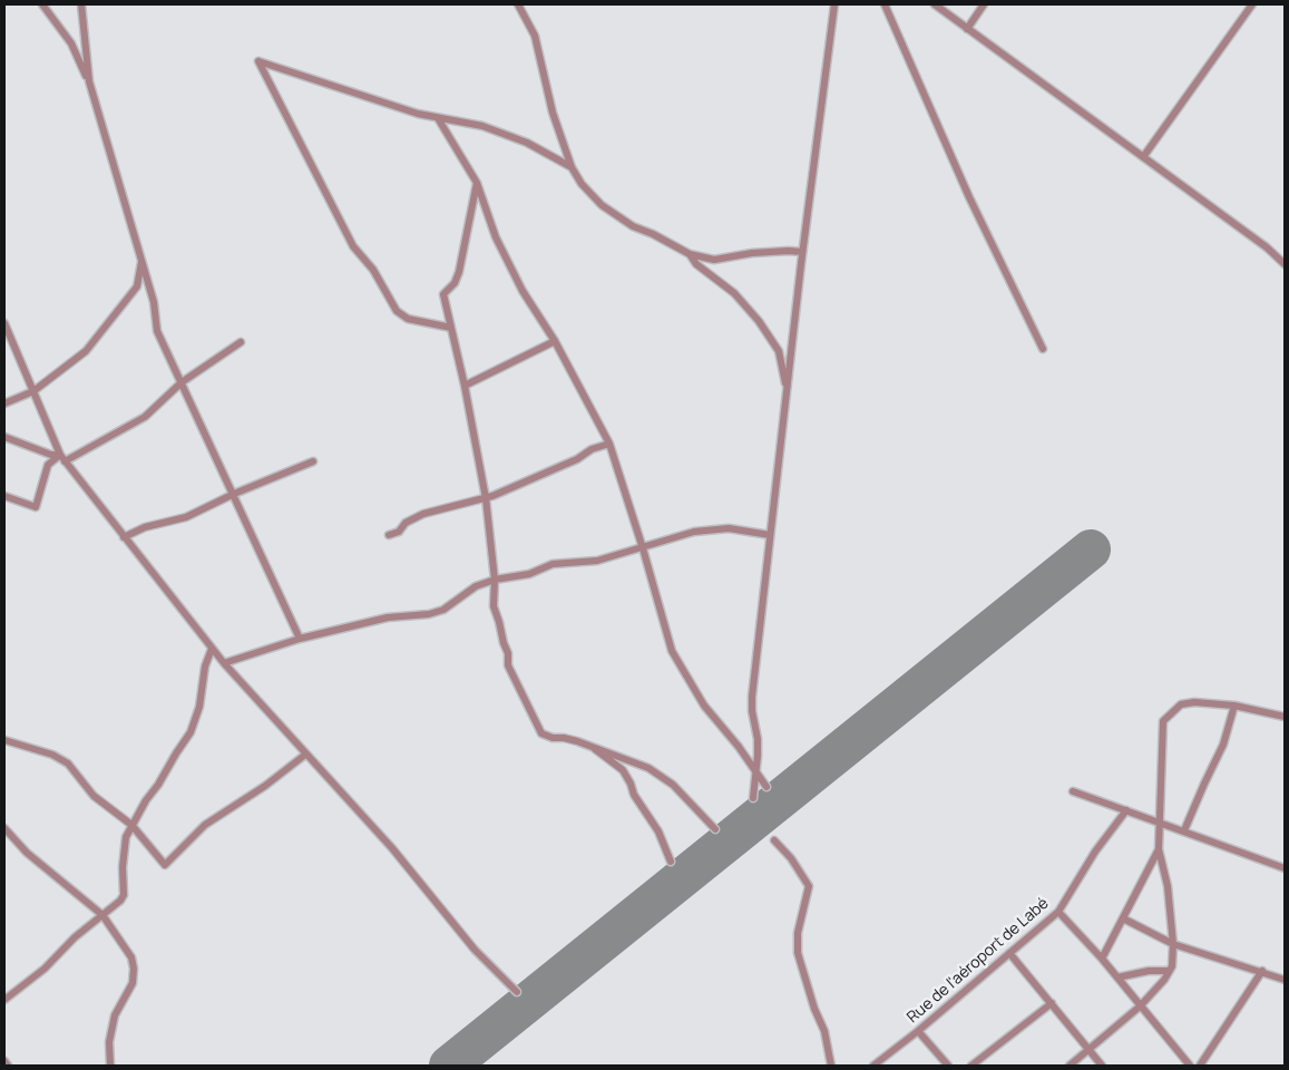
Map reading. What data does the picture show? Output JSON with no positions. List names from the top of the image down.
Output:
{
  "streets": {
    "street": ["Rue de l'aéroport de Labé"]
  }
}
